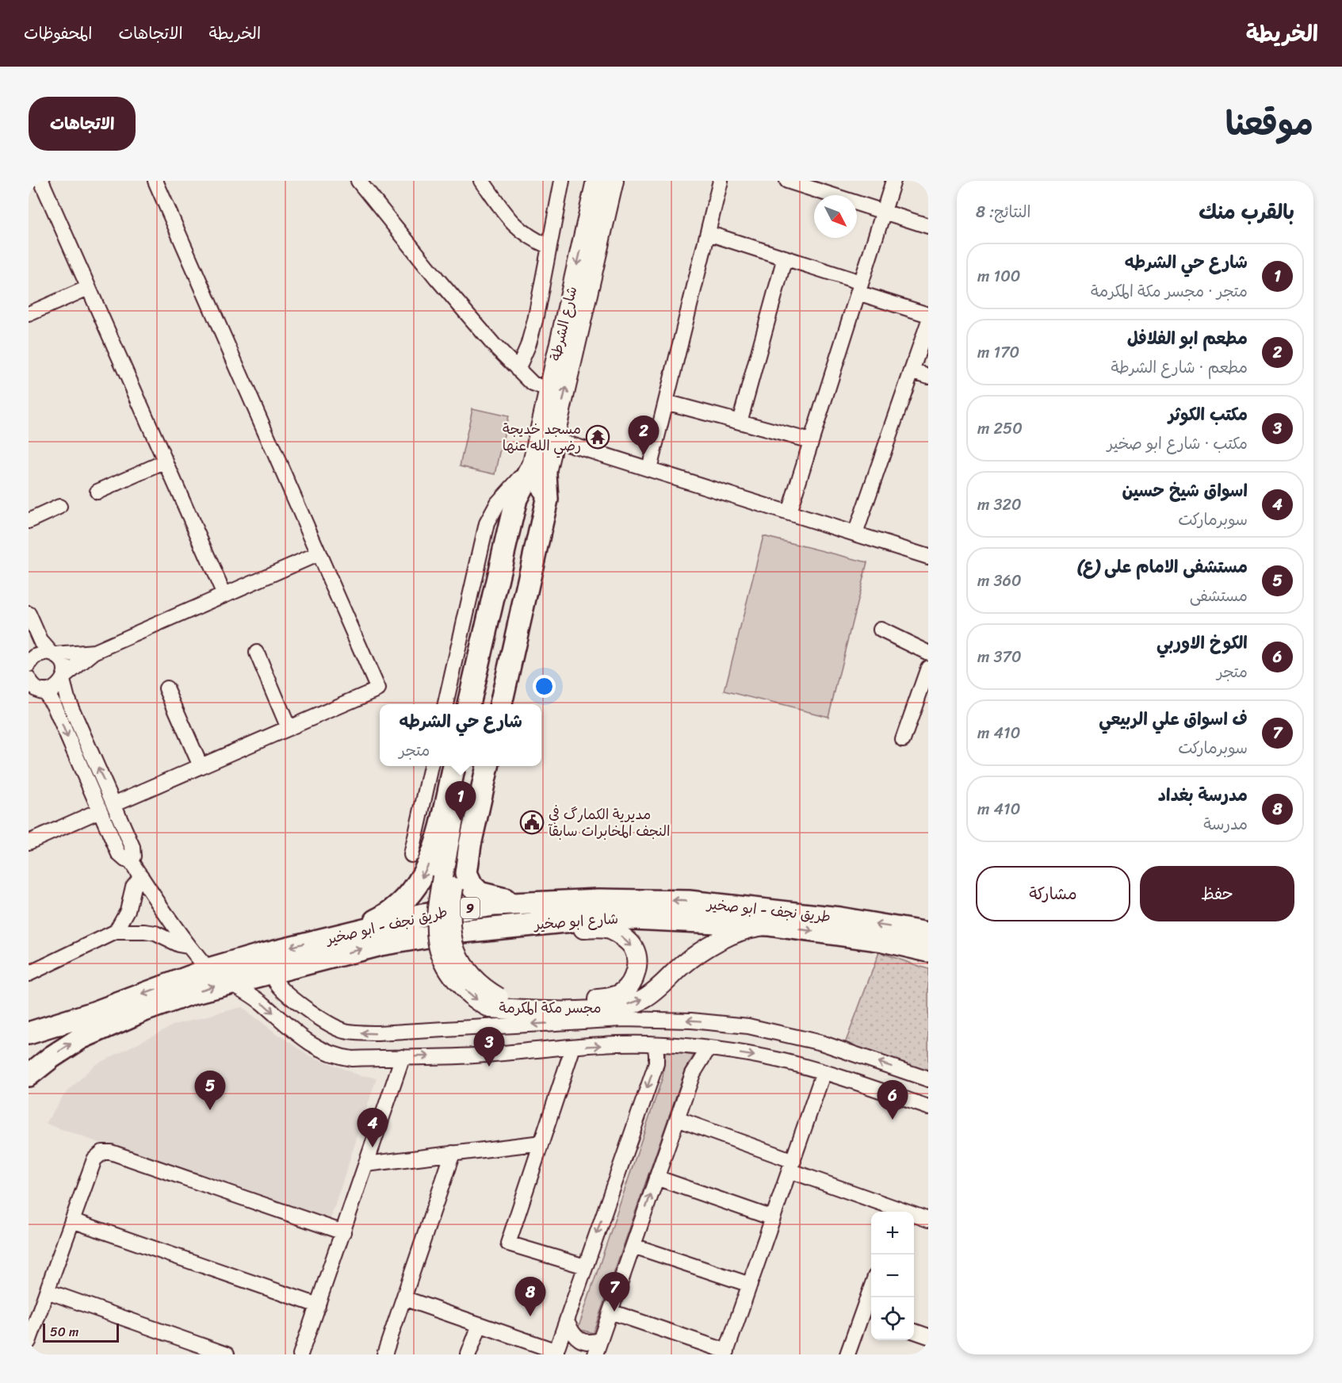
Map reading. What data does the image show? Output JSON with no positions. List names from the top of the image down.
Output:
{
  "streets": {
    "highway": ["9", "طريق نجف - ابو صخير", "شارع ابو صخير"],
    "main road": ["شارع الشرطة", "مجسر مكة المكرمة"]
  },
  "crossings": [
    ["9", "شارع ابو صخير"],
    ["شارع ابو صخير", "مجسر مكة المكرمة"]
  ],
  "one_way": ["طريق نجف - ابو صخير", "شارع ابو صخير"],
  "places": {
    "temple": ["مسجد خديجة رضي الله عنها"],
    "public building": ["مديرية الكمارگ في النجف المخابرات سابقآ"]
  },
  "scale_bar": "50 m",
  "north": "bottom right",
  "page": {
    "header": "الخريطة",
    "nav": ["الخريطة", "الاتجاهات", "المحفوظات"],
    "title": "موقعنا",
    "buttons": [
      "الاتجاهات",
      ["حفظ", "مشاركة"]
    ],
    "heading": ["بالقرب منك", "النتائج: 8"],
    "list": [
      {
        "mark": "1",
        "name": "شارع حي الشرطه",
        "note": "متجر · مجسر مكة المكرمة",
        "value": "100 m"
      },
      {
        "mark": "2",
        "name": "مطعم ابو الفلافل",
        "note": "مطعم · شارع الشرطة",
        "value": "170 m"
      },
      {
        "mark": "3",
        "name": "مكتب الكوثر",
        "note": "مكتب · شارع ابو صخير",
        "value": "250 m"
      },
      {
        "mark": "4",
        "name": "اسواق شيخ حسين",
        "note": "سوبرماركت",
        "value": "320 m"
      },
      {
        "mark": "5",
        "name": "مستشفی الامام علی (ع)",
        "note": "مستشفى",
        "value": "360 m"
      },
      {
        "mark": "6",
        "name": "الكوخ الاوربي",
        "note": "متجر",
        "value": "370 m"
      },
      {
        "mark": "7",
        "name": "ف اسواق علي الربيعي",
        "note": "سوبرماركت",
        "value": "410 m"
      },
      {
        "mark": "8",
        "name": "مدرسة بغداد",
        "note": "مدرسة",
        "value": "410 m"
      }
    ],
    "pins": [
      "2",
      "1",
      "3",
      "5",
      "6",
      "4",
      "7",
      "8"
    ],
    "popup": ["شارع حي الشرطه", "متجر"],
    "map_buttons": ["+", "−"],
    "scale": "50 m"
  }
}
